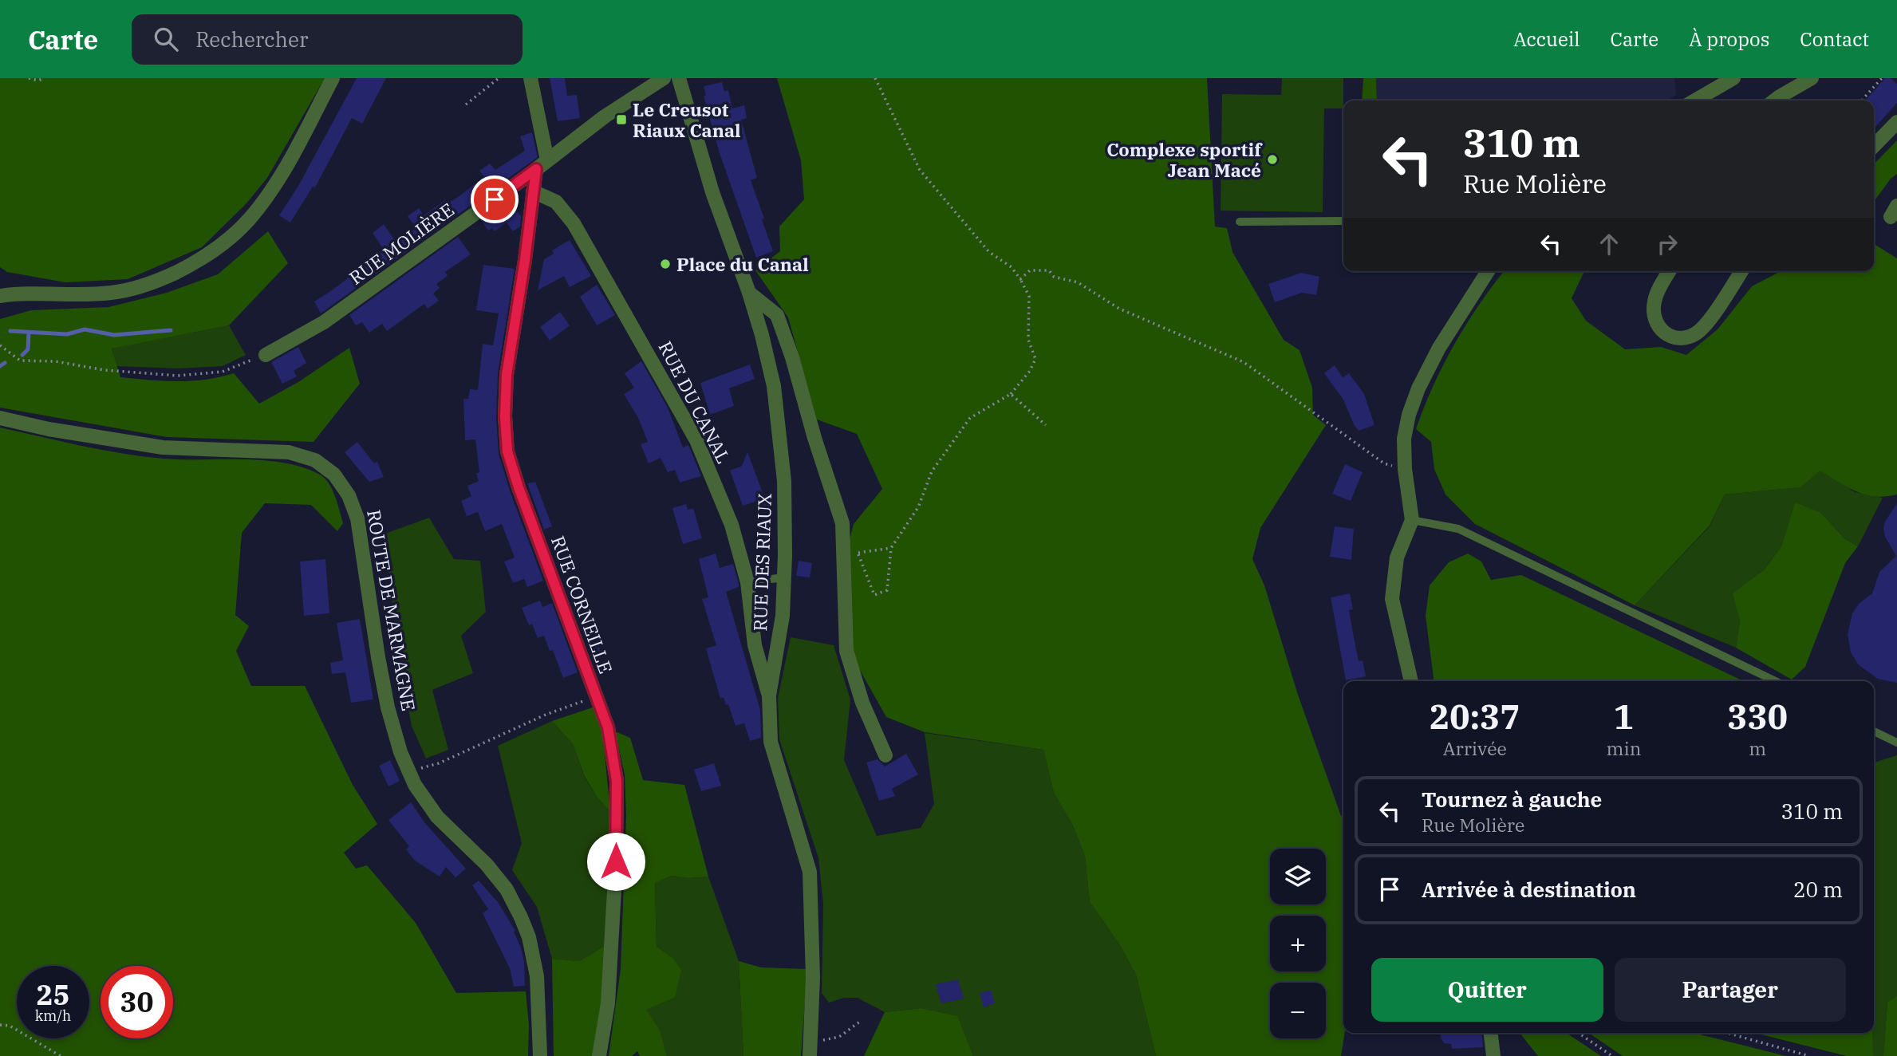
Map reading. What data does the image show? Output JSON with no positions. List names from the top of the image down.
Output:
{
  "streets": {
    "street": [
      "RUE MOLIÈRE",
      "RUE DU CANAL",
      "RUE DES RIAUX",
      "RUE CORNEILLE",
      "ROUTE DE MARMAGNE"
    ]
  },
  "crossings": [
    ["RUE MOLIÈRE", "RUE CORNEILLE"],
    ["RUE DU CANAL", "RUE DES RIAUX"],
    ["RUE DU CANAL", "RUE CORNEILLE"]
  ],
  "places": {
    "transit": ["Le Creusot Riaux Canal"],
    "other": ["Complexe sportif Jean Macé", "Place du Canal"]
  },
  "page": {
    "header": "Carte",
    "search": "Rechercher",
    "nav": [
      "Accueil",
      "Carte",
      "À propos",
      "Contact"
    ],
    "turn": ["310 m", "Rue Molière"],
    "eta": [
      "20:37",
      "Arrivée",
      "1",
      "min",
      "330",
      "m"
    ],
    "list": [
      {
        "name": "Tournez à gauche",
        "note": "Rue Molière",
        "value": "310 m"
      },
      {
        "name": "Arrivée à destination",
        "value": "20 m"
      }
    ],
    "map_buttons": ["+", "−"],
    "buttons": ["Quitter", "Partager"],
    "speed": "25 km/h",
    "limit": "30"
  }
}
